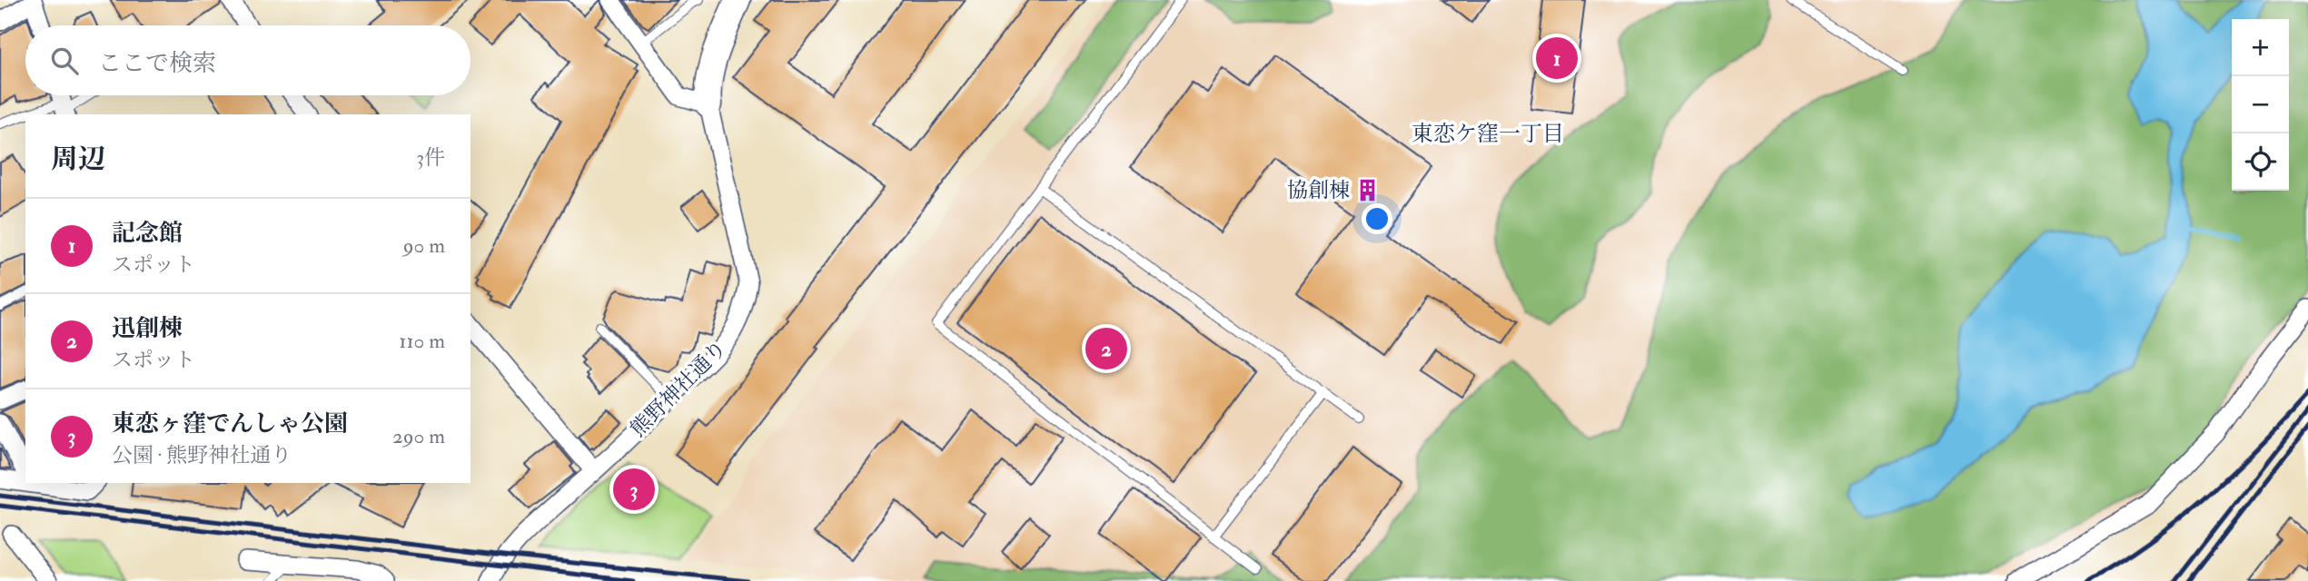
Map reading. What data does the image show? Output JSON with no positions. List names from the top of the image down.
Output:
{
  "streets": {
    "main road": ["熊野神社通り"]
  },
  "districts": ["東恋ケ窪一丁目"],
  "places": {
    "building": ["協創棟"]
  },
  "page": {
    "map_buttons": ["+", "−"],
    "search": "ここで検索",
    "pins": ["1", "2", "3"],
    "heading": ["周辺", "3件"],
    "list": [
      {
        "mark": "1",
        "name": "記念館",
        "note": "スポット",
        "value": "90 m"
      },
      {
        "mark": "2",
        "name": "迅創棟",
        "note": "スポット",
        "value": "110 m"
      },
      {
        "mark": "3",
        "name": "東恋ヶ窪でんしゃ公園",
        "note": "公園 · 熊野神社通り",
        "value": "290 m"
      }
    ]
  }
}
